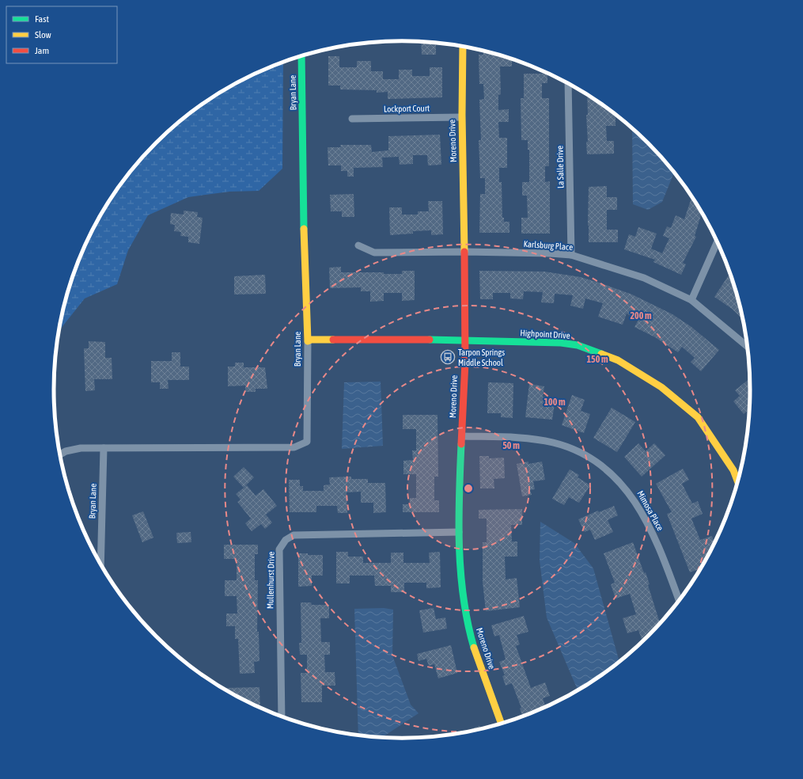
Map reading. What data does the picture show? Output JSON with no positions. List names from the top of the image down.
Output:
{
  "streets": {
    "street": [
      "Bryan Lane",
      "Lockport Court",
      "Moreno Drive",
      "La Salle Drive",
      "Karlsburg Place",
      "Highpoint Drive",
      "Mimosa Place",
      "Mullenhurst Drive"
    ]
  },
  "crossings": [
    ["Bryan Lane", "Highpoint Drive"],
    ["Lockport Court", "Moreno Drive"],
    ["Moreno Drive", "Karlsburg Place"],
    ["Moreno Drive", "Highpoint Drive"],
    ["Moreno Drive", "Mimosa Place"],
    ["Moreno Drive", "Mullenhurst Drive"],
    ["La Salle Drive", "Karlsburg Place"]
  ],
  "places": {
    "bus stop": ["Tarpon Springs Middle School"]
  },
  "legend": ["Fast", "Slow", "Jam"],
  "rings": [
    "200 m",
    "150 m",
    "100 m",
    "50 m"
  ]
}
